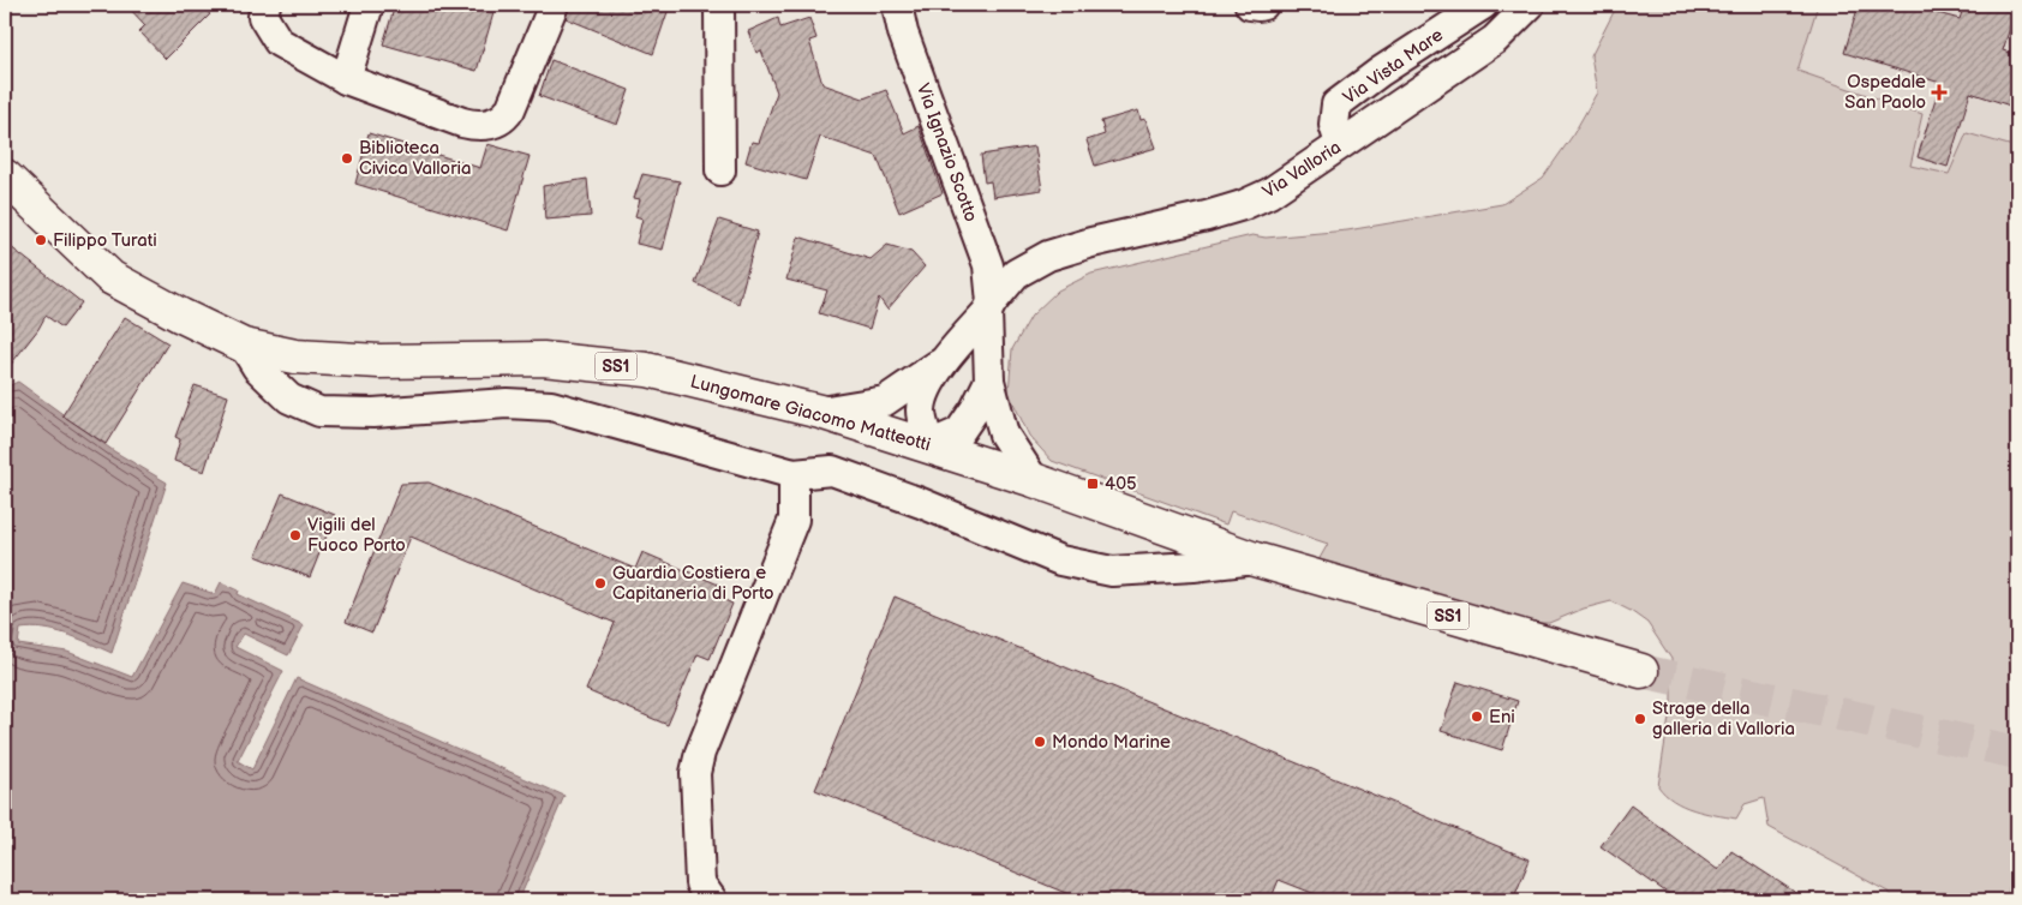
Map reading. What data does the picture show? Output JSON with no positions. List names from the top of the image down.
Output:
{
  "streets": {
    "main road": ["SS1", "Lungomare Giacomo Matteotti"],
    "street": ["Via Vista Mare", "Via Ignazio Scotto", "Via Valloria"]
  },
  "crossings": [
    ["Via Vista Mare", "Via Valloria"],
    ["Via Ignazio Scotto", "Via Valloria"],
    ["Via Ignazio Scotto", "Lungomare Giacomo Matteotti"]
  ],
  "places": {
    "health": ["Ospedale San Paolo"],
    "other": [
      "Biblioteca Civica Valloria",
      "Filippo Turati",
      "Vigili del Fuoco Porto",
      "Guardia Costiera e Capitaneria di Porto",
      "Eni",
      "Strage della galleria di Valloria",
      "Mondo Marine"
    ],
    "transit": ["405"]
  }
}
